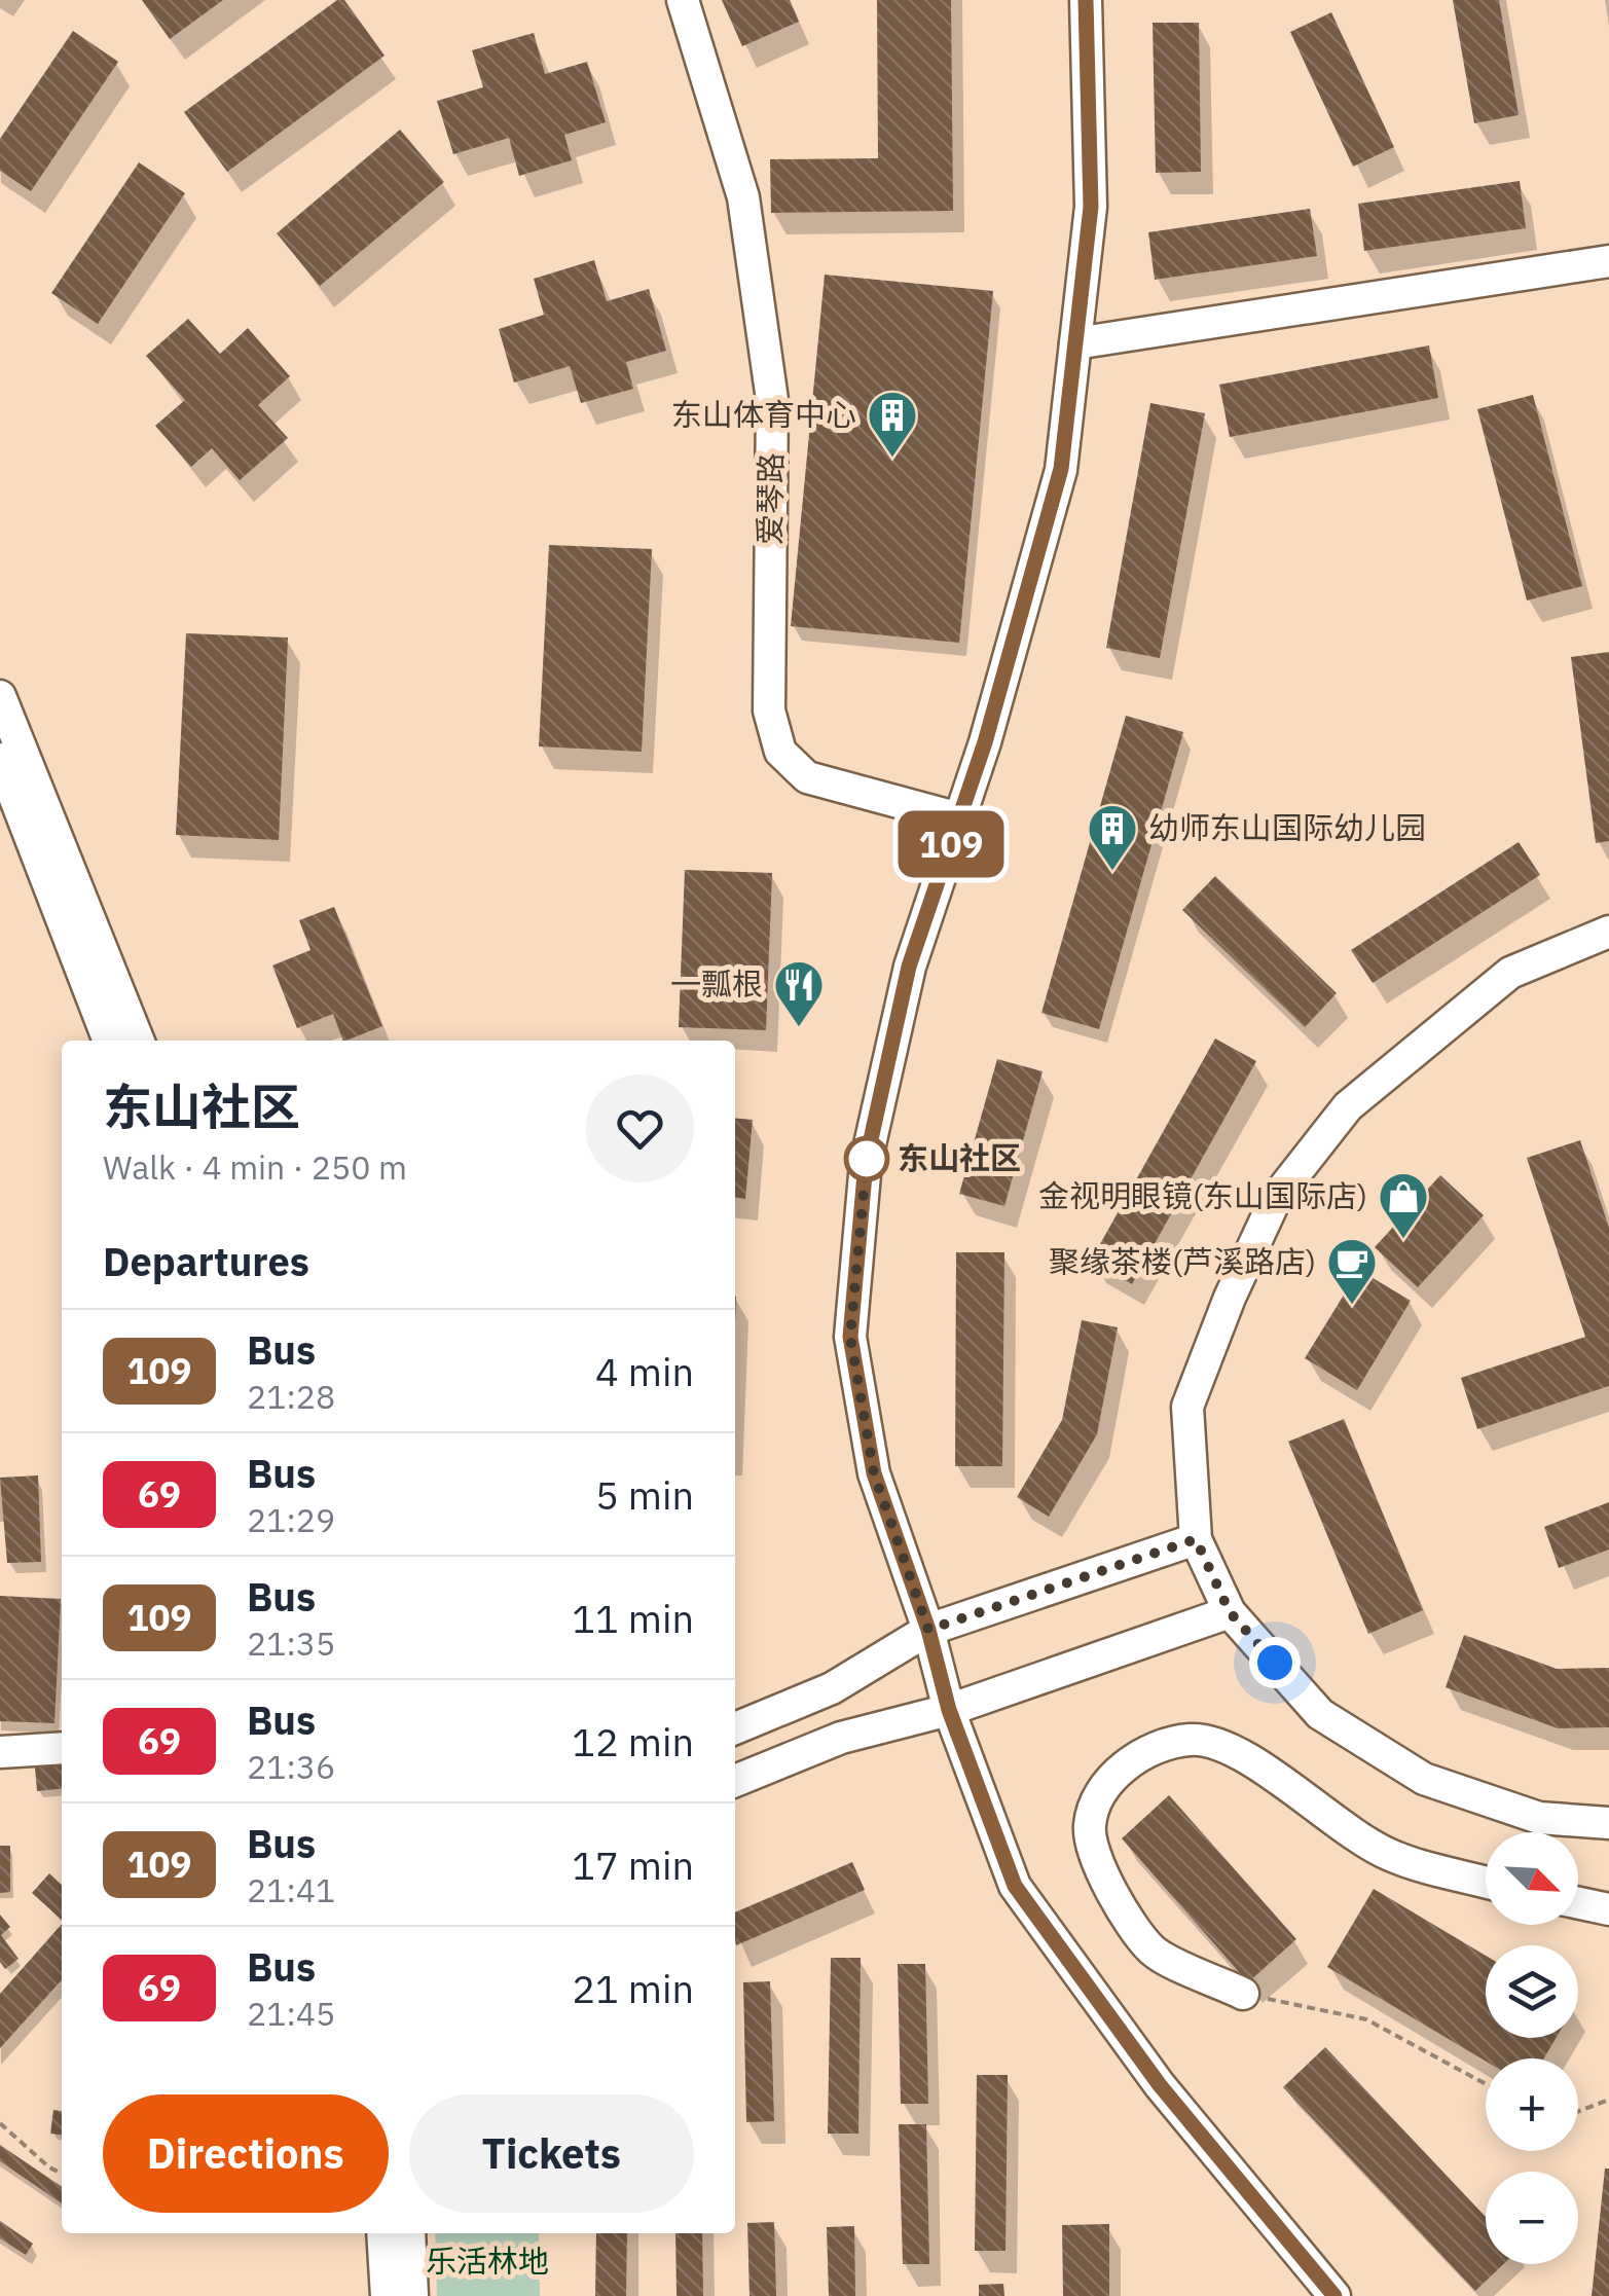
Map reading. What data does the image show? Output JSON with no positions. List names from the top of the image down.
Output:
{
  "streets": {
    "street": ["爱琴路"]
  },
  "parks": ["乐活林地"],
  "places": {
    "building": ["东山体育中心", "幼师东山国际幼儿园"],
    "restaurant": ["一瓢根"],
    "other": ["东山社区"],
    "shop": ["金视明眼镜(东山国际店)"],
    "cafe": ["聚缘茶楼(芦溪路店)"]
  },
  "lines": ["bus line 109"],
  "north": "bottom right",
  "page": {
    "on_map": "109",
    "heading": [
      ["东山社区", "Walk · 4 min · 250 m"],
      "Departures"
    ],
    "list": [
      {
        "mark": "109",
        "name": "Bus",
        "note": "21:28",
        "value": "4 min"
      },
      {
        "mark": "69",
        "name": "Bus",
        "note": "21:29",
        "value": "5 min"
      },
      {
        "mark": "109",
        "name": "Bus",
        "note": "21:35",
        "value": "11 min"
      },
      {
        "mark": "69",
        "name": "Bus",
        "note": "21:36",
        "value": "12 min"
      },
      {
        "mark": "109",
        "name": "Bus",
        "note": "21:41",
        "value": "17 min"
      },
      {
        "mark": "69",
        "name": "Bus",
        "note": "21:45",
        "value": "21 min"
      }
    ],
    "map_buttons": ["+", "−"],
    "buttons": ["Directions", "Tickets"]
  }
}
